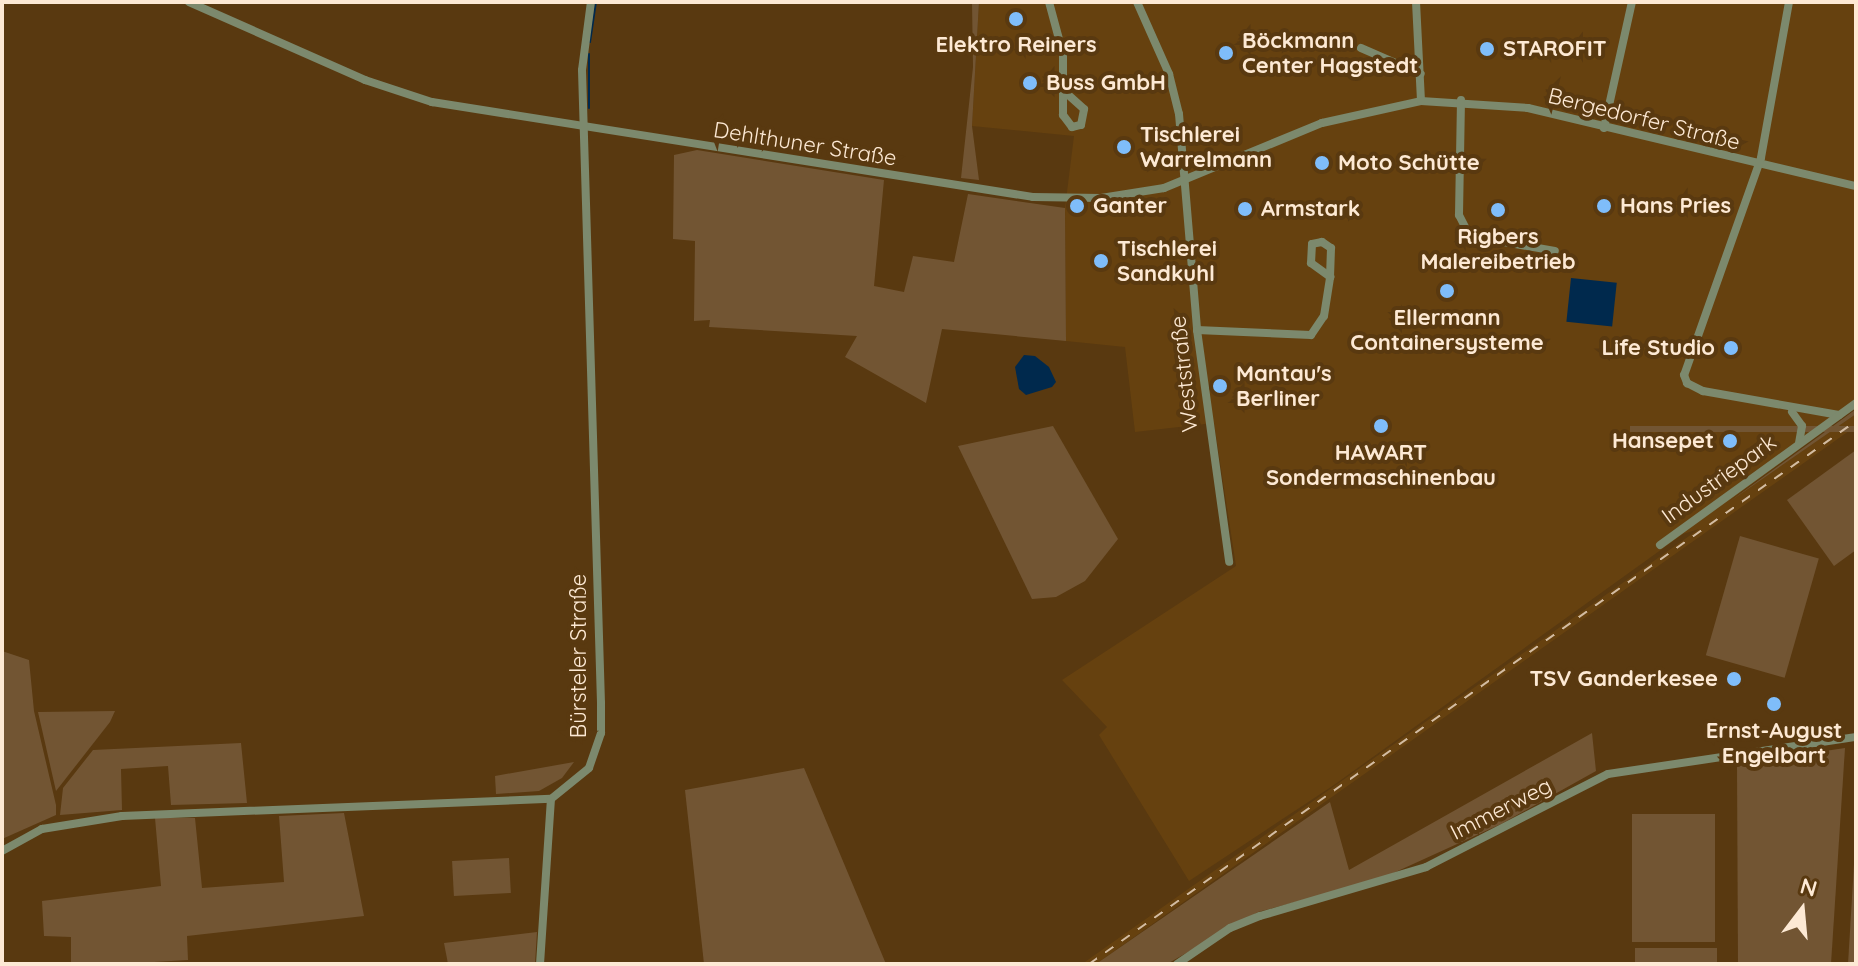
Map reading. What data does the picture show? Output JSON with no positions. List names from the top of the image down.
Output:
{
  "streets": {
    "street": [
      "Bergedorfer Straße",
      "Dehlthuner Straße",
      "Weststraße",
      "Industriepark",
      "Bürsteler Straße",
      "Immerweg"
    ]
  },
  "crossings": [
    ["Bergedorfer Straße", "Dehlthuner Straße"],
    ["Bergedorfer Straße", "Industriepark"],
    ["Dehlthuner Straße", "Weststraße"],
    ["Dehlthuner Straße", "Bürsteler Straße"]
  ],
  "places": [
    "Elektro Reiners",
    "STAROFIT",
    "Böckmann Center Hagstedt",
    "Buss GmbH",
    "Tischlerei Warrelmann",
    "Moto Schütte",
    "Ganter",
    "Hans Pries",
    "Armstark",
    "Rigbers Malereibetrieb",
    "Tischlerei Sandkuhl",
    "Ellermann Containersysteme",
    "Life Studio",
    "Mantau's Berliner",
    "HAWART Sondermaschinenbau",
    "Hansepet",
    "TSV Ganderkesee",
    "Ernst-August Engelbart"
  ],
  "north": "top"
}
